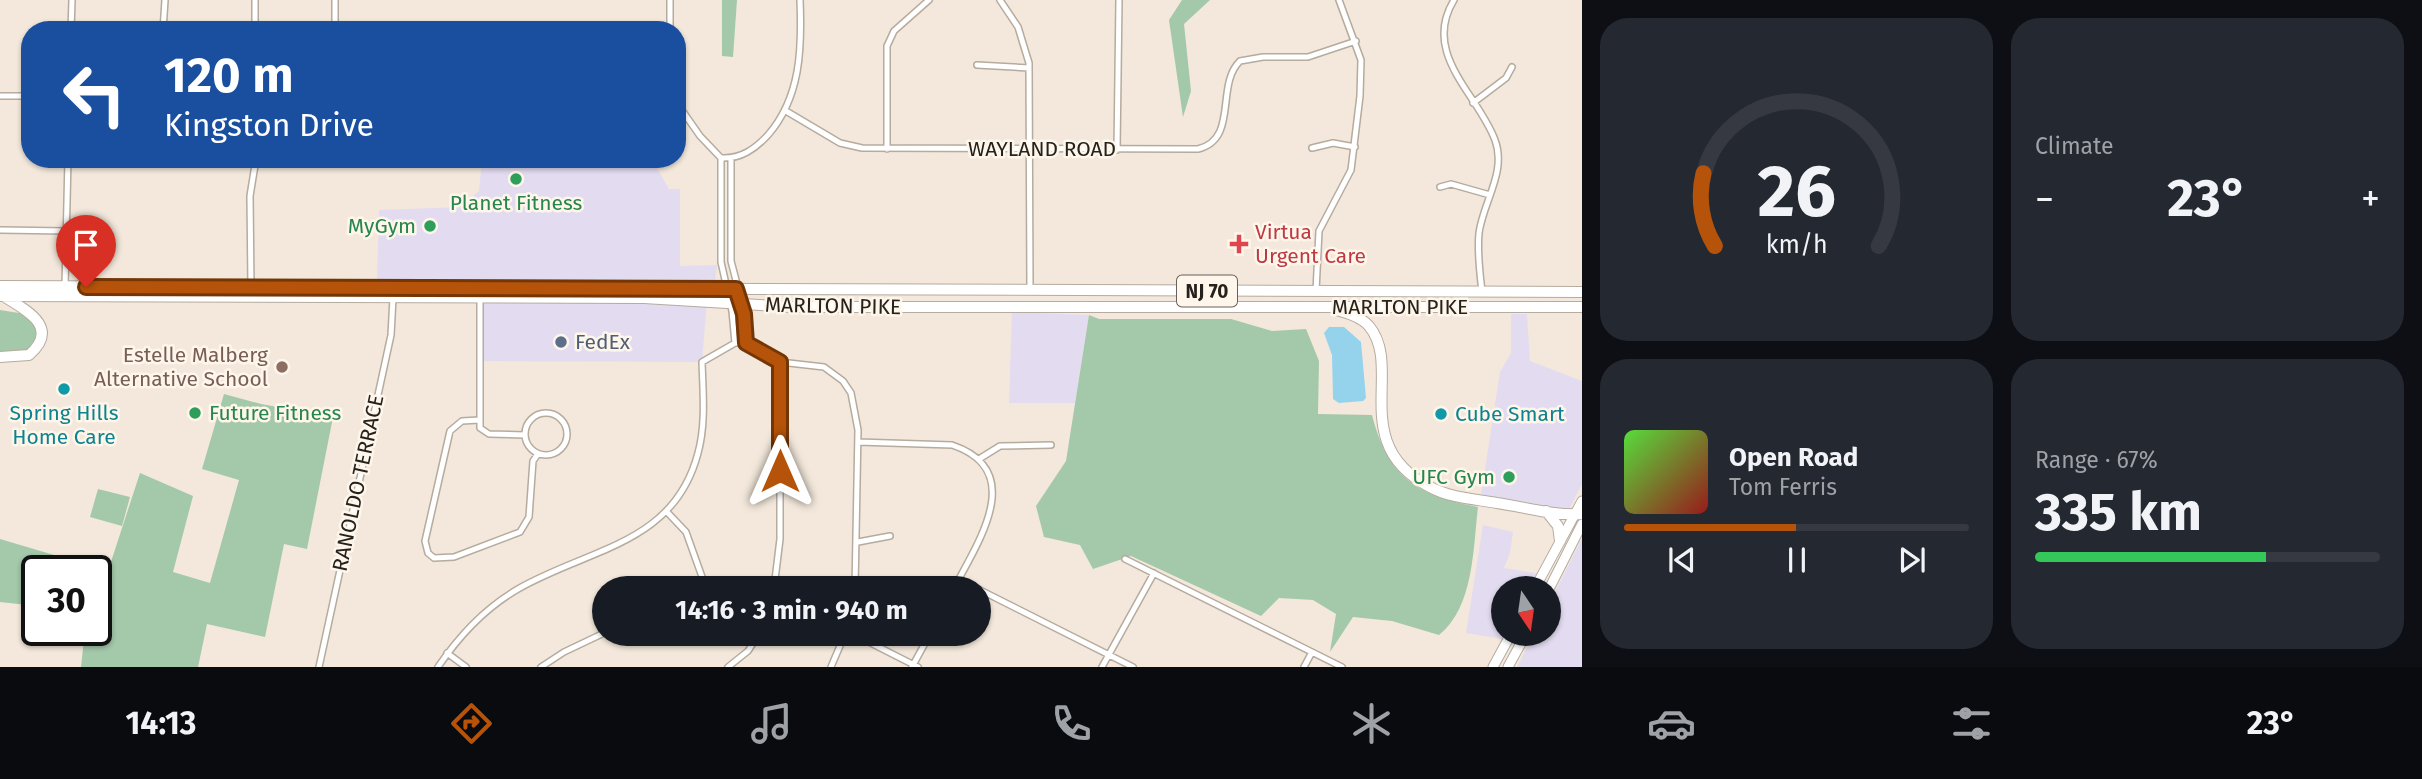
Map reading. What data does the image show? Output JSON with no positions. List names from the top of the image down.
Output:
{
  "streets": {
    "highway": ["NJ 70", "MARLTON PIKE"],
    "street": ["WAYLAND ROAD", "RANOLDO TERRACE"]
  },
  "crossings": [
    ["MARLTON PIKE", "RANOLDO TERRACE"]
  ],
  "places": {
    "other": [
      "Planet Fitness",
      "MyGym",
      "FedEx",
      "Estelle Malberg Alternative School",
      "Spring Hills Home Care",
      "Future Fitness",
      "Cube Smart",
      "UFC Gym"
    ],
    "health": ["Virtua Urgent Care"]
  },
  "north": "bottom",
  "page": {
    "tile": [
      "Climate",
      ["Range · 67%", "335 km"]
    ],
    "turn": ["120 m", "Kingston Drive"],
    "heat": ["−", "23°", "+"],
    "song": ["Open Road", "Tom Ferris"],
    "limit": "30",
    "trip": "14:16 · 3 min · 940 m",
    "tabs": ["14:13", "23°"],
    "gauge": ["26", "km/h"]
  }
}
